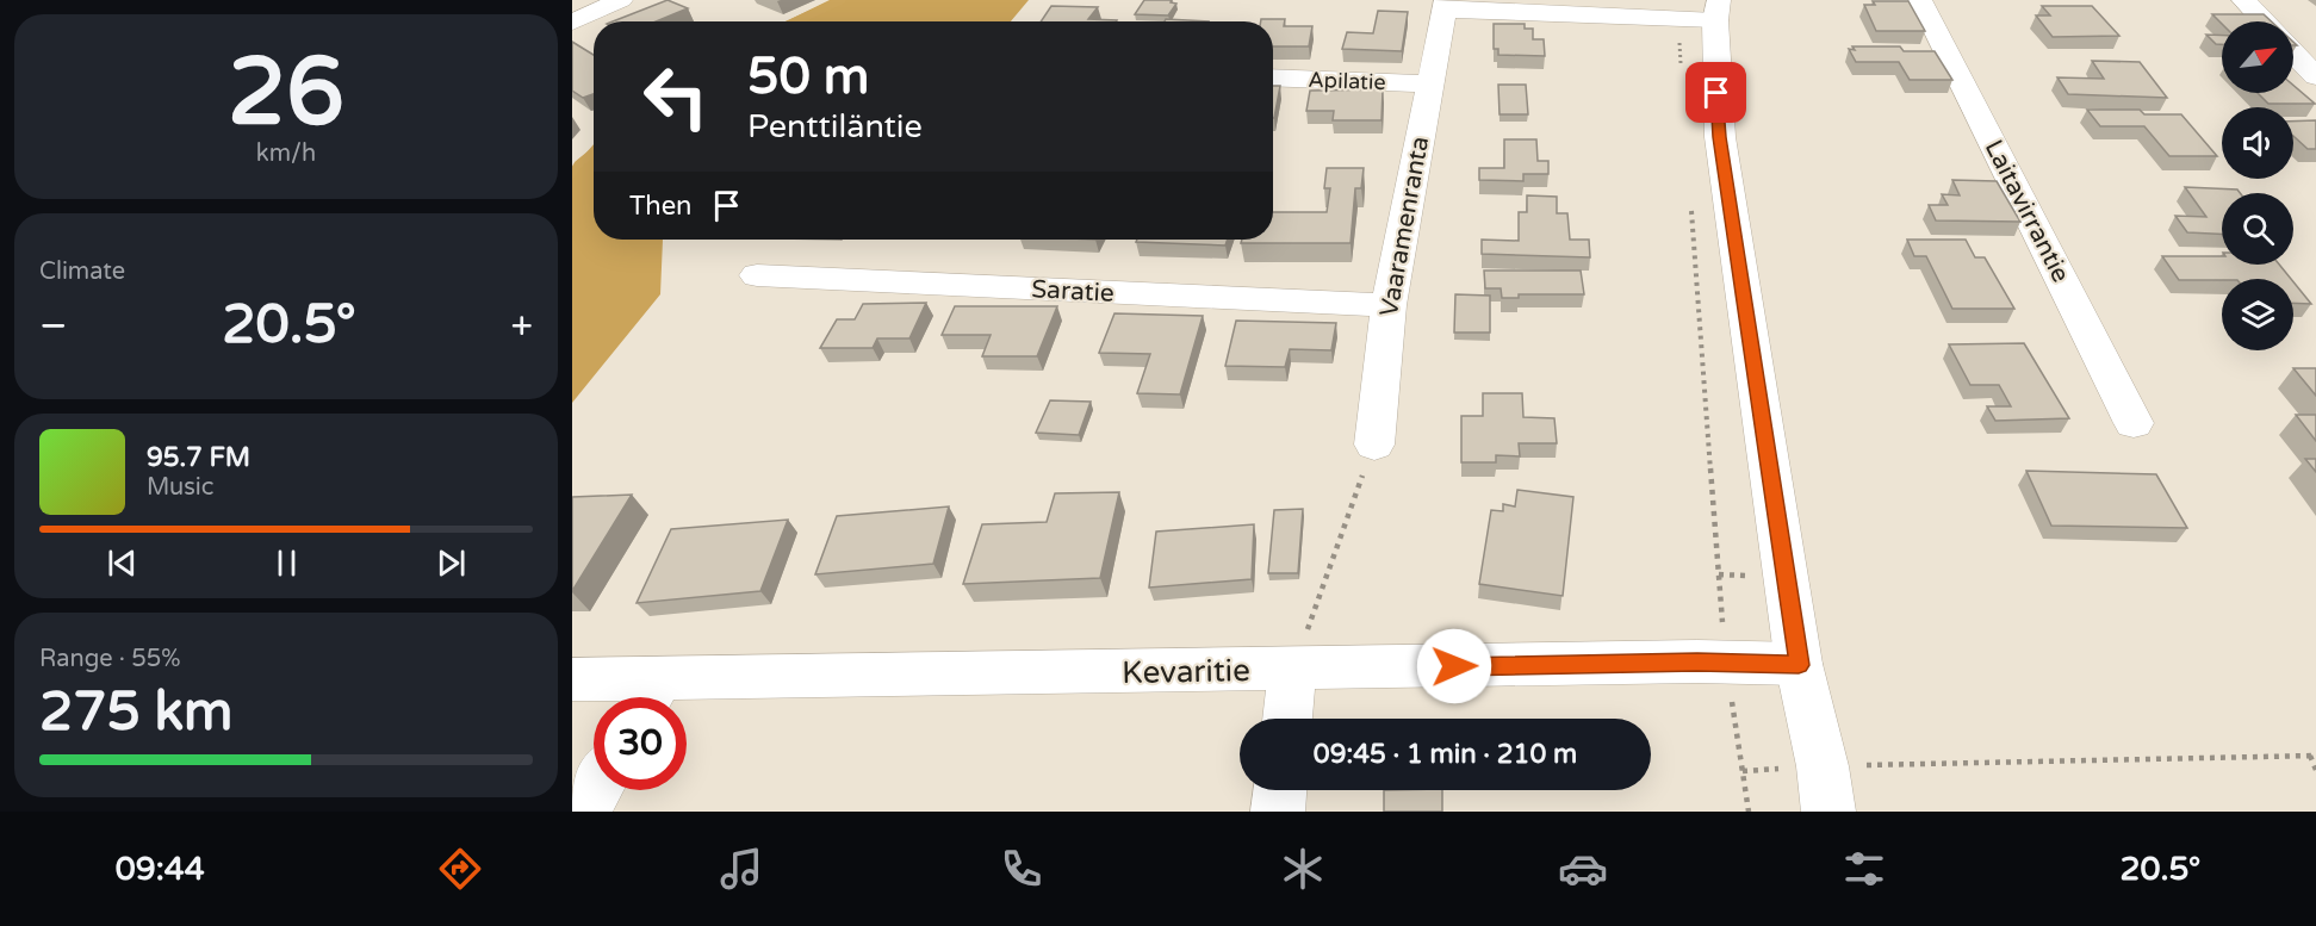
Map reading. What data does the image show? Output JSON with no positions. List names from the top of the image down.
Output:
{
  "streets": {
    "street": [
      "Apilatie",
      "Laitavirrantie",
      "Vaaramenranta",
      "Saratie",
      "Kevaritie"
    ]
  },
  "crossings": [
    ["Apilatie", "Vaaramenranta"],
    ["Vaaramenranta", "Saratie"]
  ],
  "north": "top right",
  "page": {
    "tile": [
      ["26", "km/h"],
      "Climate",
      ["Range · 55%", "275 km"]
    ],
    "turn": ["50 m", "Penttiläntie"],
    "then": "Then",
    "heat": ["−", "20.5°", "+"],
    "song": ["95.7 FM", "Music"],
    "limit": "30",
    "trip": "09:45 · 1 min · 210 m",
    "tabs": ["09:44", "20.5°"]
  }
}
